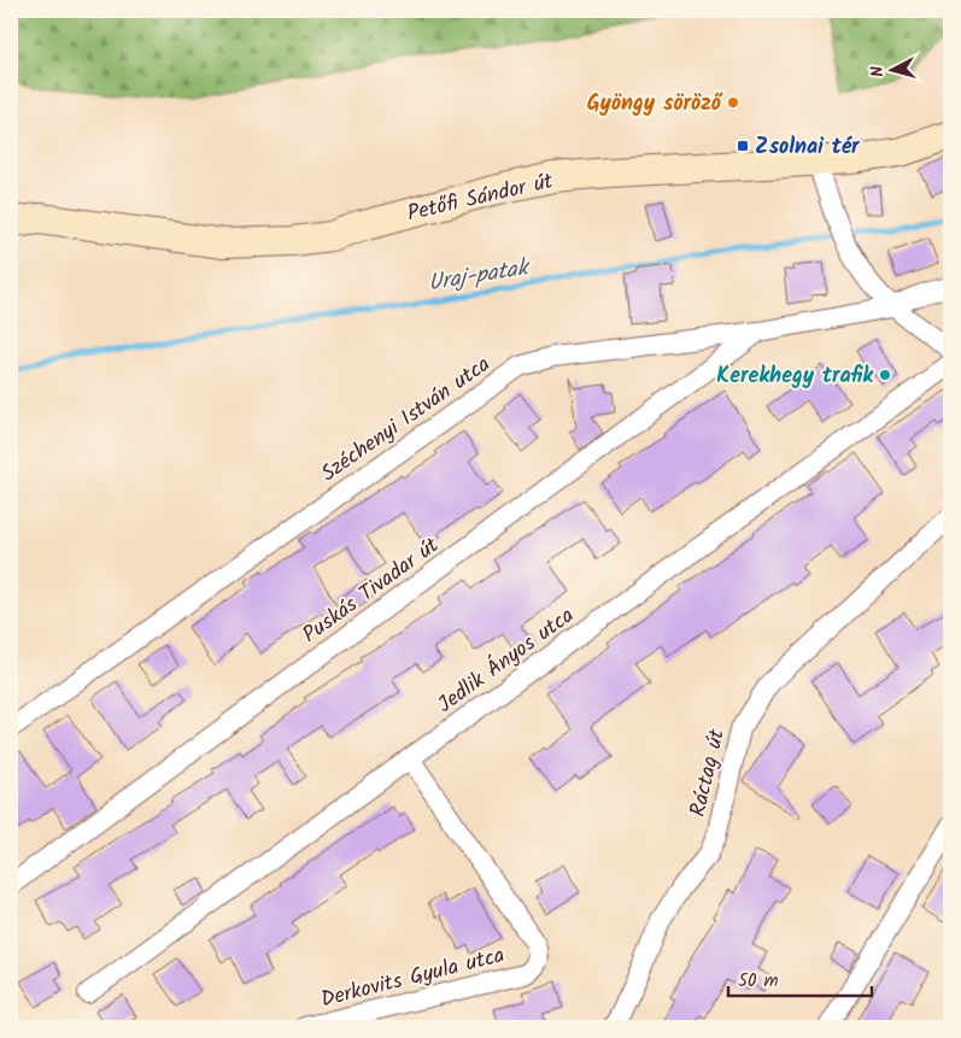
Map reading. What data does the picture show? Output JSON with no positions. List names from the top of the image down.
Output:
{
  "streets": {
    "street": [
      "Petőfi Sándor út",
      "Széchenyi István utca",
      "Puskás Tivadar út",
      "Jedlik Ányos utca",
      "Ráctag út",
      "Derkovits Gyula utca"
    ]
  },
  "crossings": [
    ["Széchenyi István utca", "Puskás Tivadar út"],
    ["Jedlik Ányos utca", "Derkovits Gyula utca"]
  ],
  "water": ["Uraj-patak"],
  "places": {
    "other": ["Gyöngy söröző", "Kerekhegy trafik"],
    "transit": ["Zsolnai tér"]
  },
  "scale_bar": "50 m",
  "north": "left"
}
